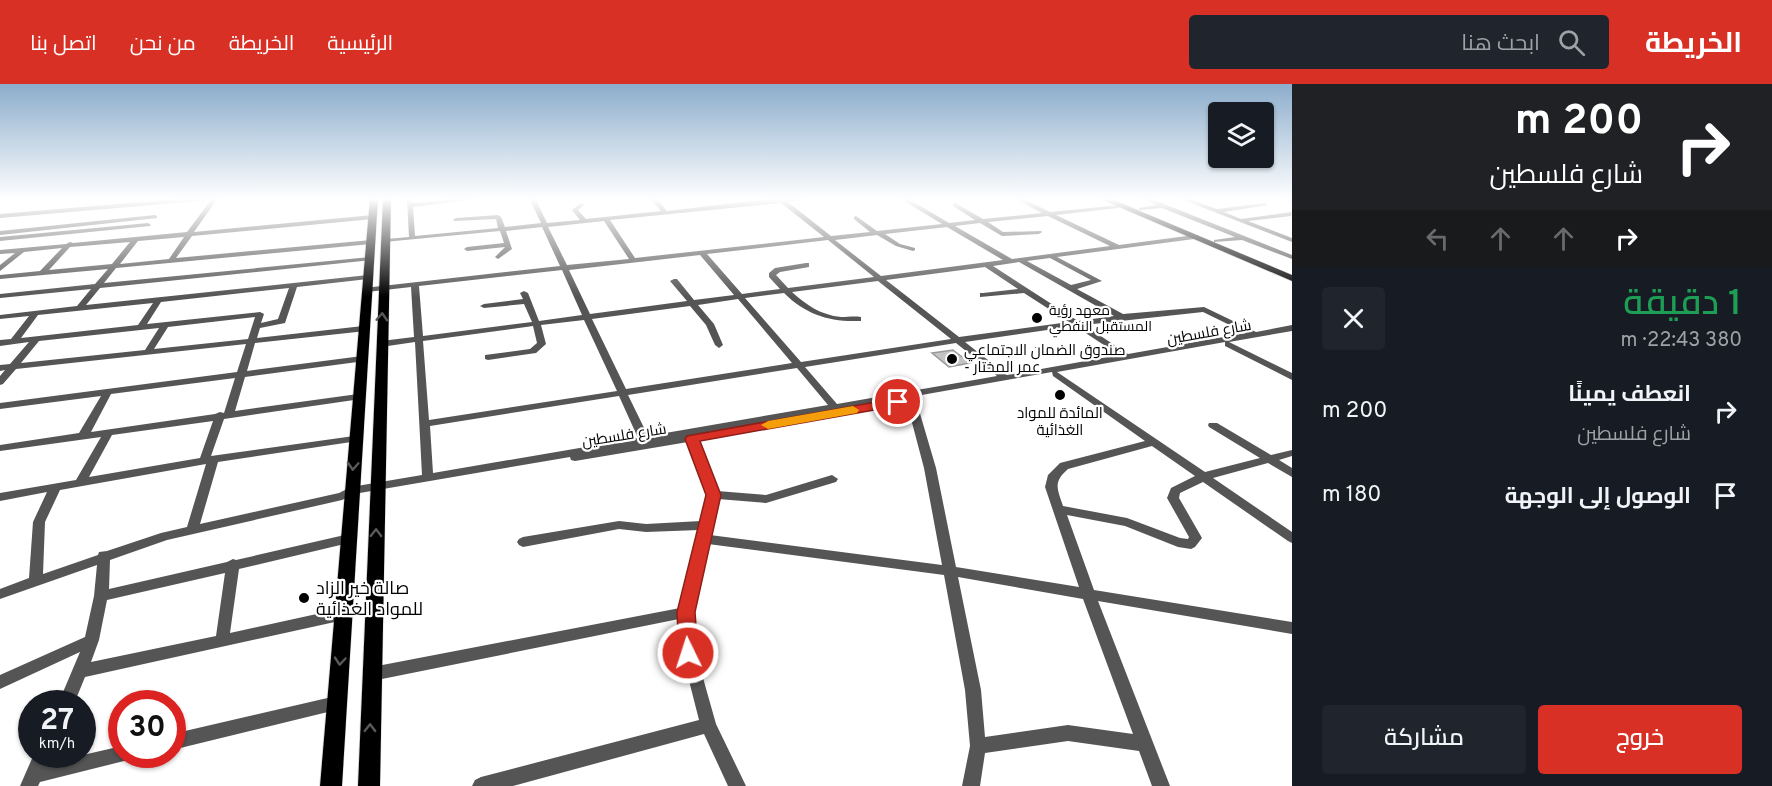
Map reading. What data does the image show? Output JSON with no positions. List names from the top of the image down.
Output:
{
  "streets": {
    "street": ["شارع فلسطين"]
  },
  "places": [
    "معهد رؤية المستقبل النفطي",
    "صندوق الضمان الاجتماعي - عمر المختار",
    "المائدة للمواد الغذائية",
    "صالة خير الزاد للمواد الغذائية"
  ],
  "page": {
    "header": "الخريطة",
    "search": "ابحث هنا",
    "nav": [
      "الرئيسية",
      "الخريطة",
      "من نحن",
      "اتصل بنا"
    ],
    "turn": ["200 m", "شارع فلسطين"],
    "heading": ["1 دقيقة", "380 m · 22:43"],
    "list": [
      {
        "name": "انعطف يمينًا",
        "note": "شارع فلسطين",
        "value": "200 m"
      },
      {
        "name": "الوصول إلى الوجهة",
        "value": "180 m"
      }
    ],
    "speed": "27 km/h",
    "limit": "30",
    "buttons": ["خروج", "مشاركة"]
  }
}
